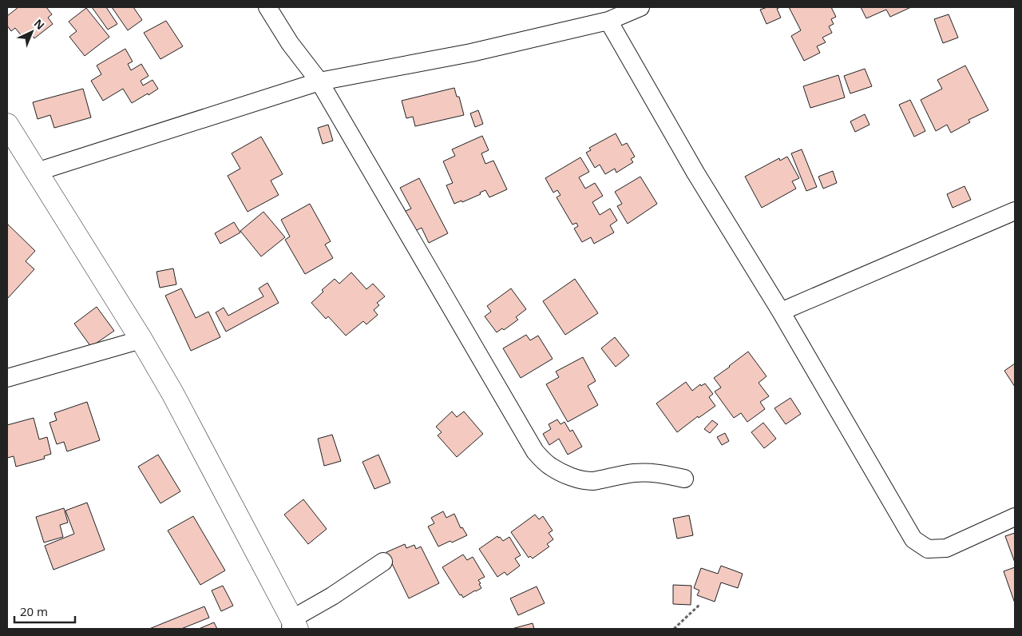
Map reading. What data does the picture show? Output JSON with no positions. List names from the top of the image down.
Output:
{
  "scale_bar": "20 m",
  "north": "top right"
}
